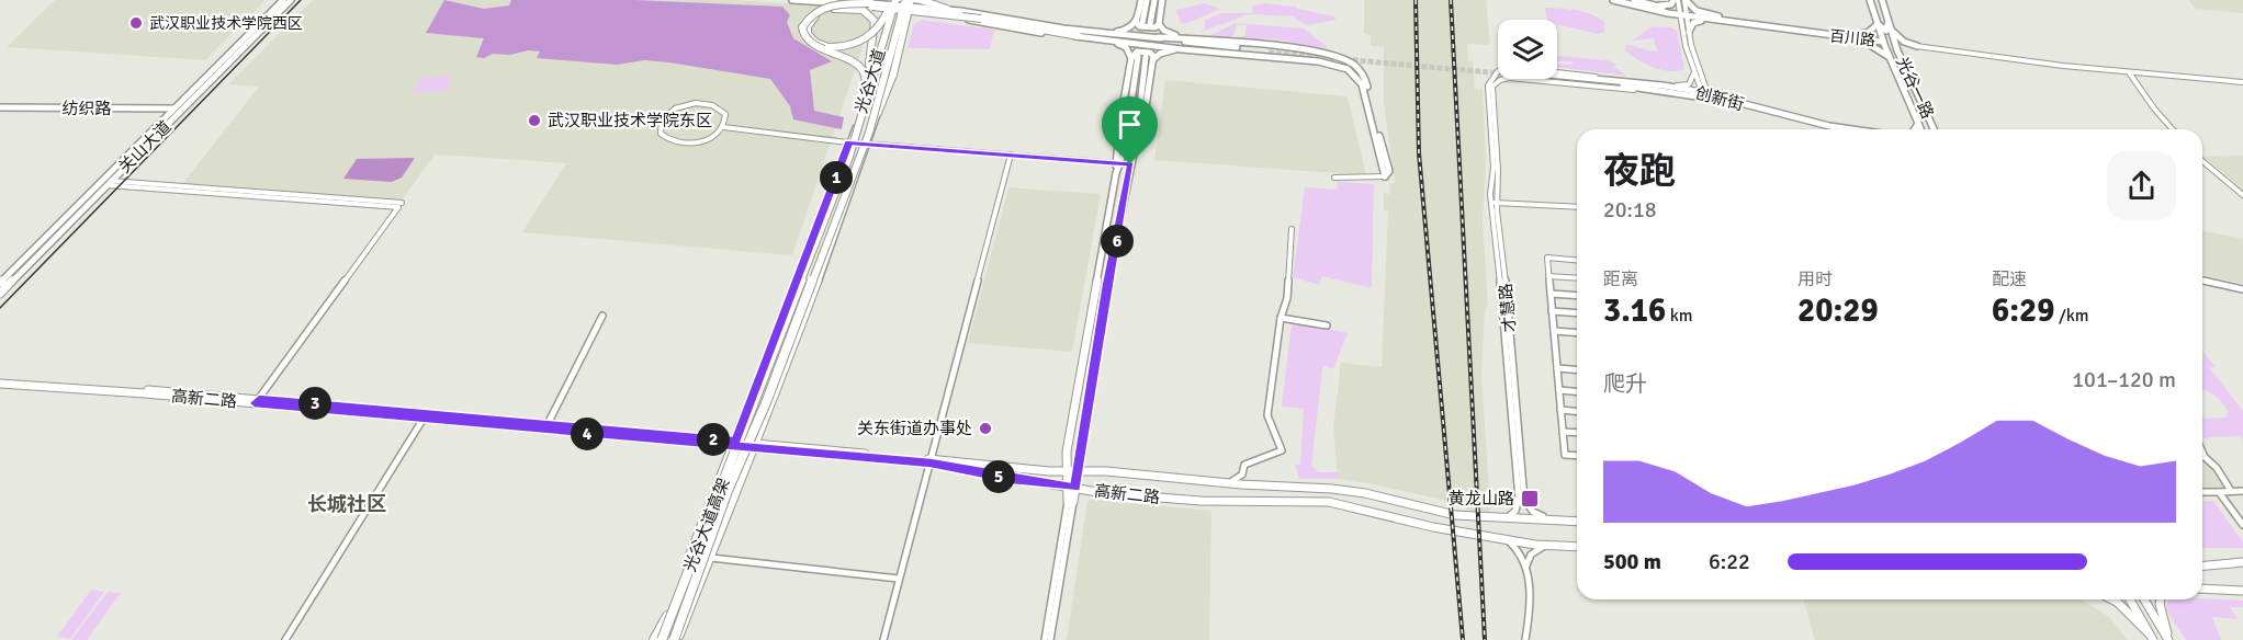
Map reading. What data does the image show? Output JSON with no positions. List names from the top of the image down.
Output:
{
  "streets": {
    "highway": ["光谷大道高架"],
    "main road": [
      "百川路",
      "光谷大道",
      "光谷一路",
      "创新街",
      "纺织路",
      "关山大道",
      "高新二路"
    ],
    "street": ["才慧路"]
  },
  "crossings": [
    ["百川路", "光谷一路"],
    ["光谷大道", "高新二路"],
    ["光谷大道", "光谷大道高架"],
    ["光谷一路", "创新街"],
    ["纺织路", "关山大道"],
    ["才慧路", "高新二路"]
  ],
  "districts": ["长城社区"],
  "places": {
    "other": ["武汉职业技术学院西区", "武汉职业技术学院东区", "关东街道办事处"],
    "transit": ["黄龙山路"]
  },
  "page": {
    "heading": ["夜跑", "20:18"],
    "pins": [
      "1",
      "6",
      "3",
      "4",
      "2",
      "5"
    ],
    "stats": [
      ["距离", "3.16 km"],
      ["用时", "20:29"],
      ["配速", "6:29 /km"]
    ],
    "chart": ["爬升", "101–120 m"],
    "list": [
      {
        "name": "500 m",
        "note": "6:22"
      }
    ]
  }
}
